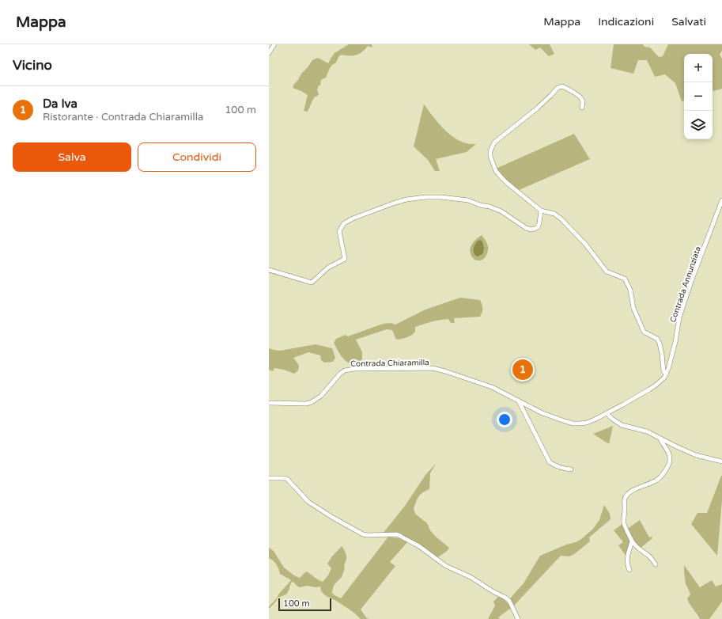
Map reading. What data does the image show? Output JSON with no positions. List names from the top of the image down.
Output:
{
  "streets": {
    "street": ["Contrada Annunziata", "Contrada Chiaramilla"]
  },
  "crossings": [
    ["Contrada Annunziata", "Contrada Chiaramilla"]
  ],
  "scale_bar": "100 m",
  "page": {
    "header": "Mappa",
    "nav": ["Mappa", "Indicazioni", "Salvati"],
    "heading": "Vicino",
    "map_buttons": ["+", "−"],
    "list": [
      {
        "mark": "1",
        "name": "Da Iva",
        "note": "Ristorante · Contrada Chiaramilla",
        "value": "100 m"
      }
    ],
    "buttons": ["Salva", "Condividi"],
    "pins": "1",
    "scale": "100 m"
  }
}
